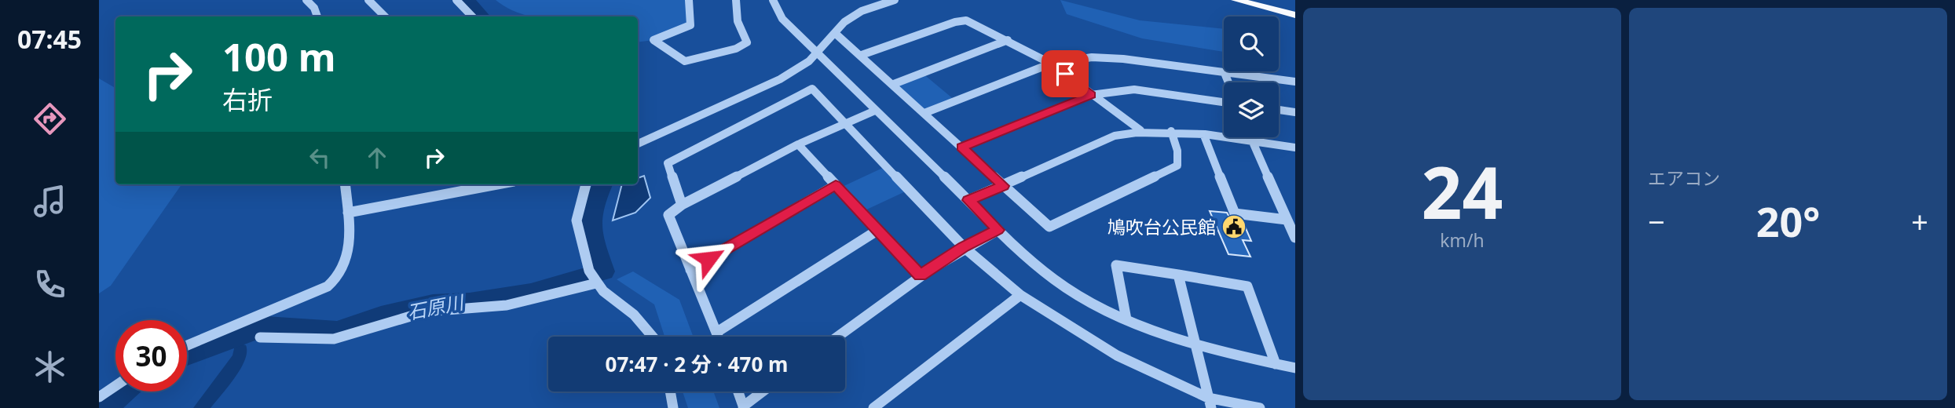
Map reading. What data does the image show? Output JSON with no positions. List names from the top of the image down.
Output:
{
  "water": ["石原川"],
  "places": {
    "public building": ["鳩吹台公民館"]
  },
  "page": {
    "tabs": "07:45",
    "tile": [
      ["24", "km/h"],
      "エアコン"
    ],
    "turn": ["100 m", "右折"],
    "heat": ["−", "20°", "+"],
    "limit": "30",
    "trip": "07:47 · 2 分 · 470 m"
  }
}
